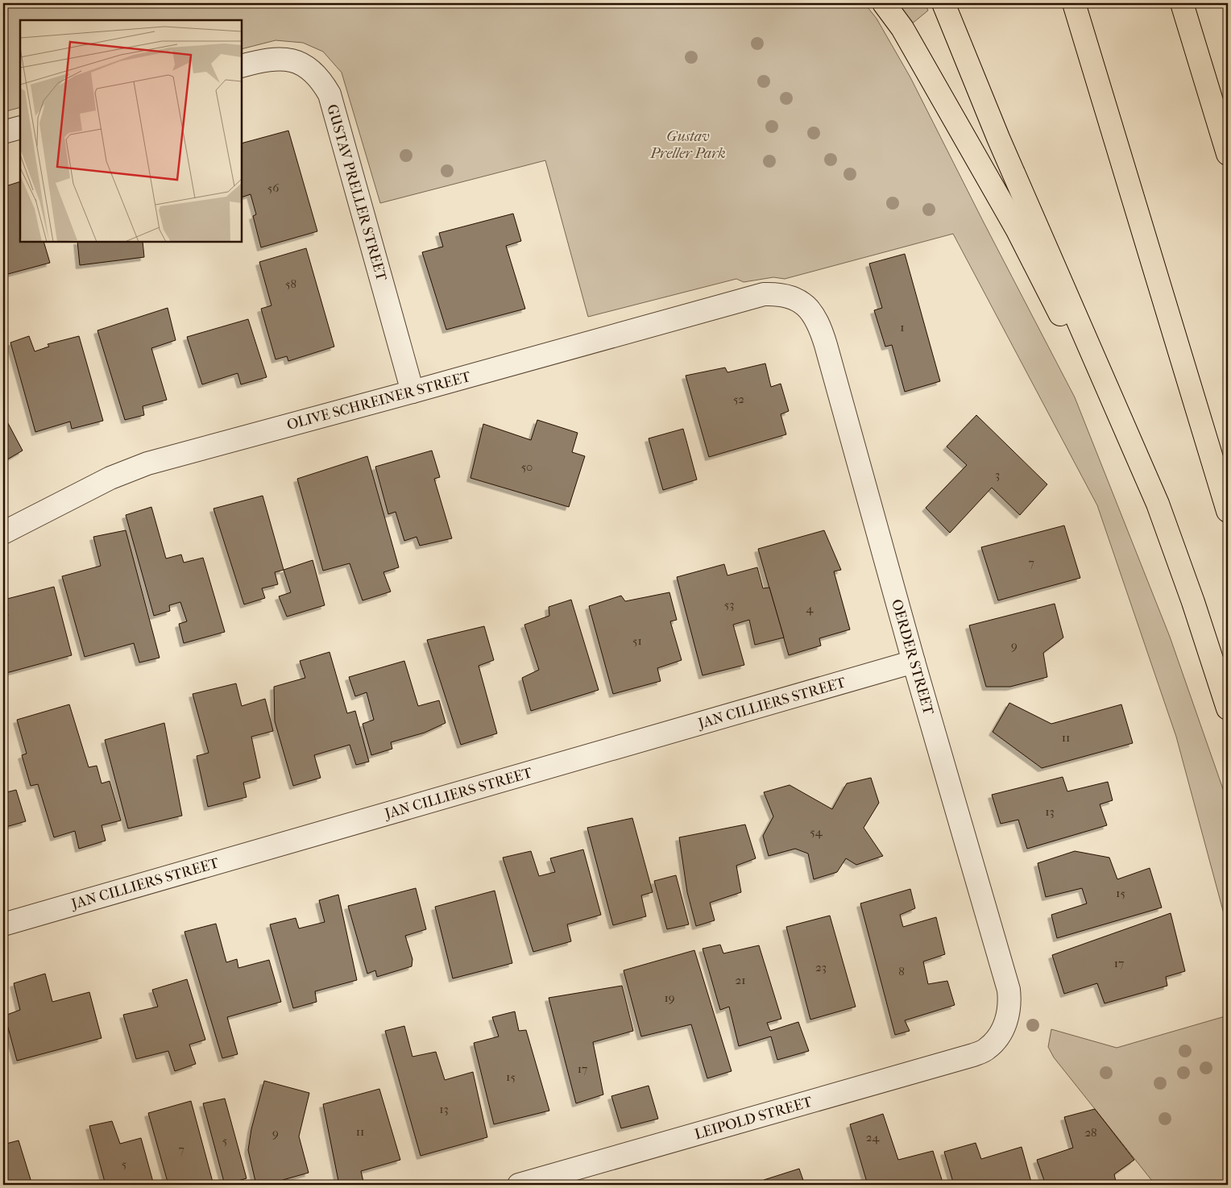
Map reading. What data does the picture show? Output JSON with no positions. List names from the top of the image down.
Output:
{
  "streets": {
    "street": [
      "GUSTAV PRELLER STREET",
      "OLIVE SCHREINER STREET",
      "OERDER STREET",
      "JAN CILLIERS STREET",
      "LEIPOLD STREET"
    ]
  },
  "crossings": [
    ["GUSTAV PRELLER STREET", "OLIVE SCHREINER STREET"],
    ["OLIVE SCHREINER STREET", "OERDER STREET"],
    ["OERDER STREET", "JAN CILLIERS STREET"],
    ["OERDER STREET", "LEIPOLD STREET"]
  ],
  "parks": ["Gustav Preller Park"],
  "house_numbers": [
    "56",
    "58",
    "1",
    "52",
    "50",
    "3",
    "7",
    "53",
    "4",
    "51",
    "9",
    "11",
    "13",
    "54",
    "15",
    "17",
    "23",
    "8",
    "21",
    "19",
    "17",
    "15",
    "13",
    "11",
    "28",
    "9",
    "24",
    "5",
    "7",
    "5"
  ]
}
